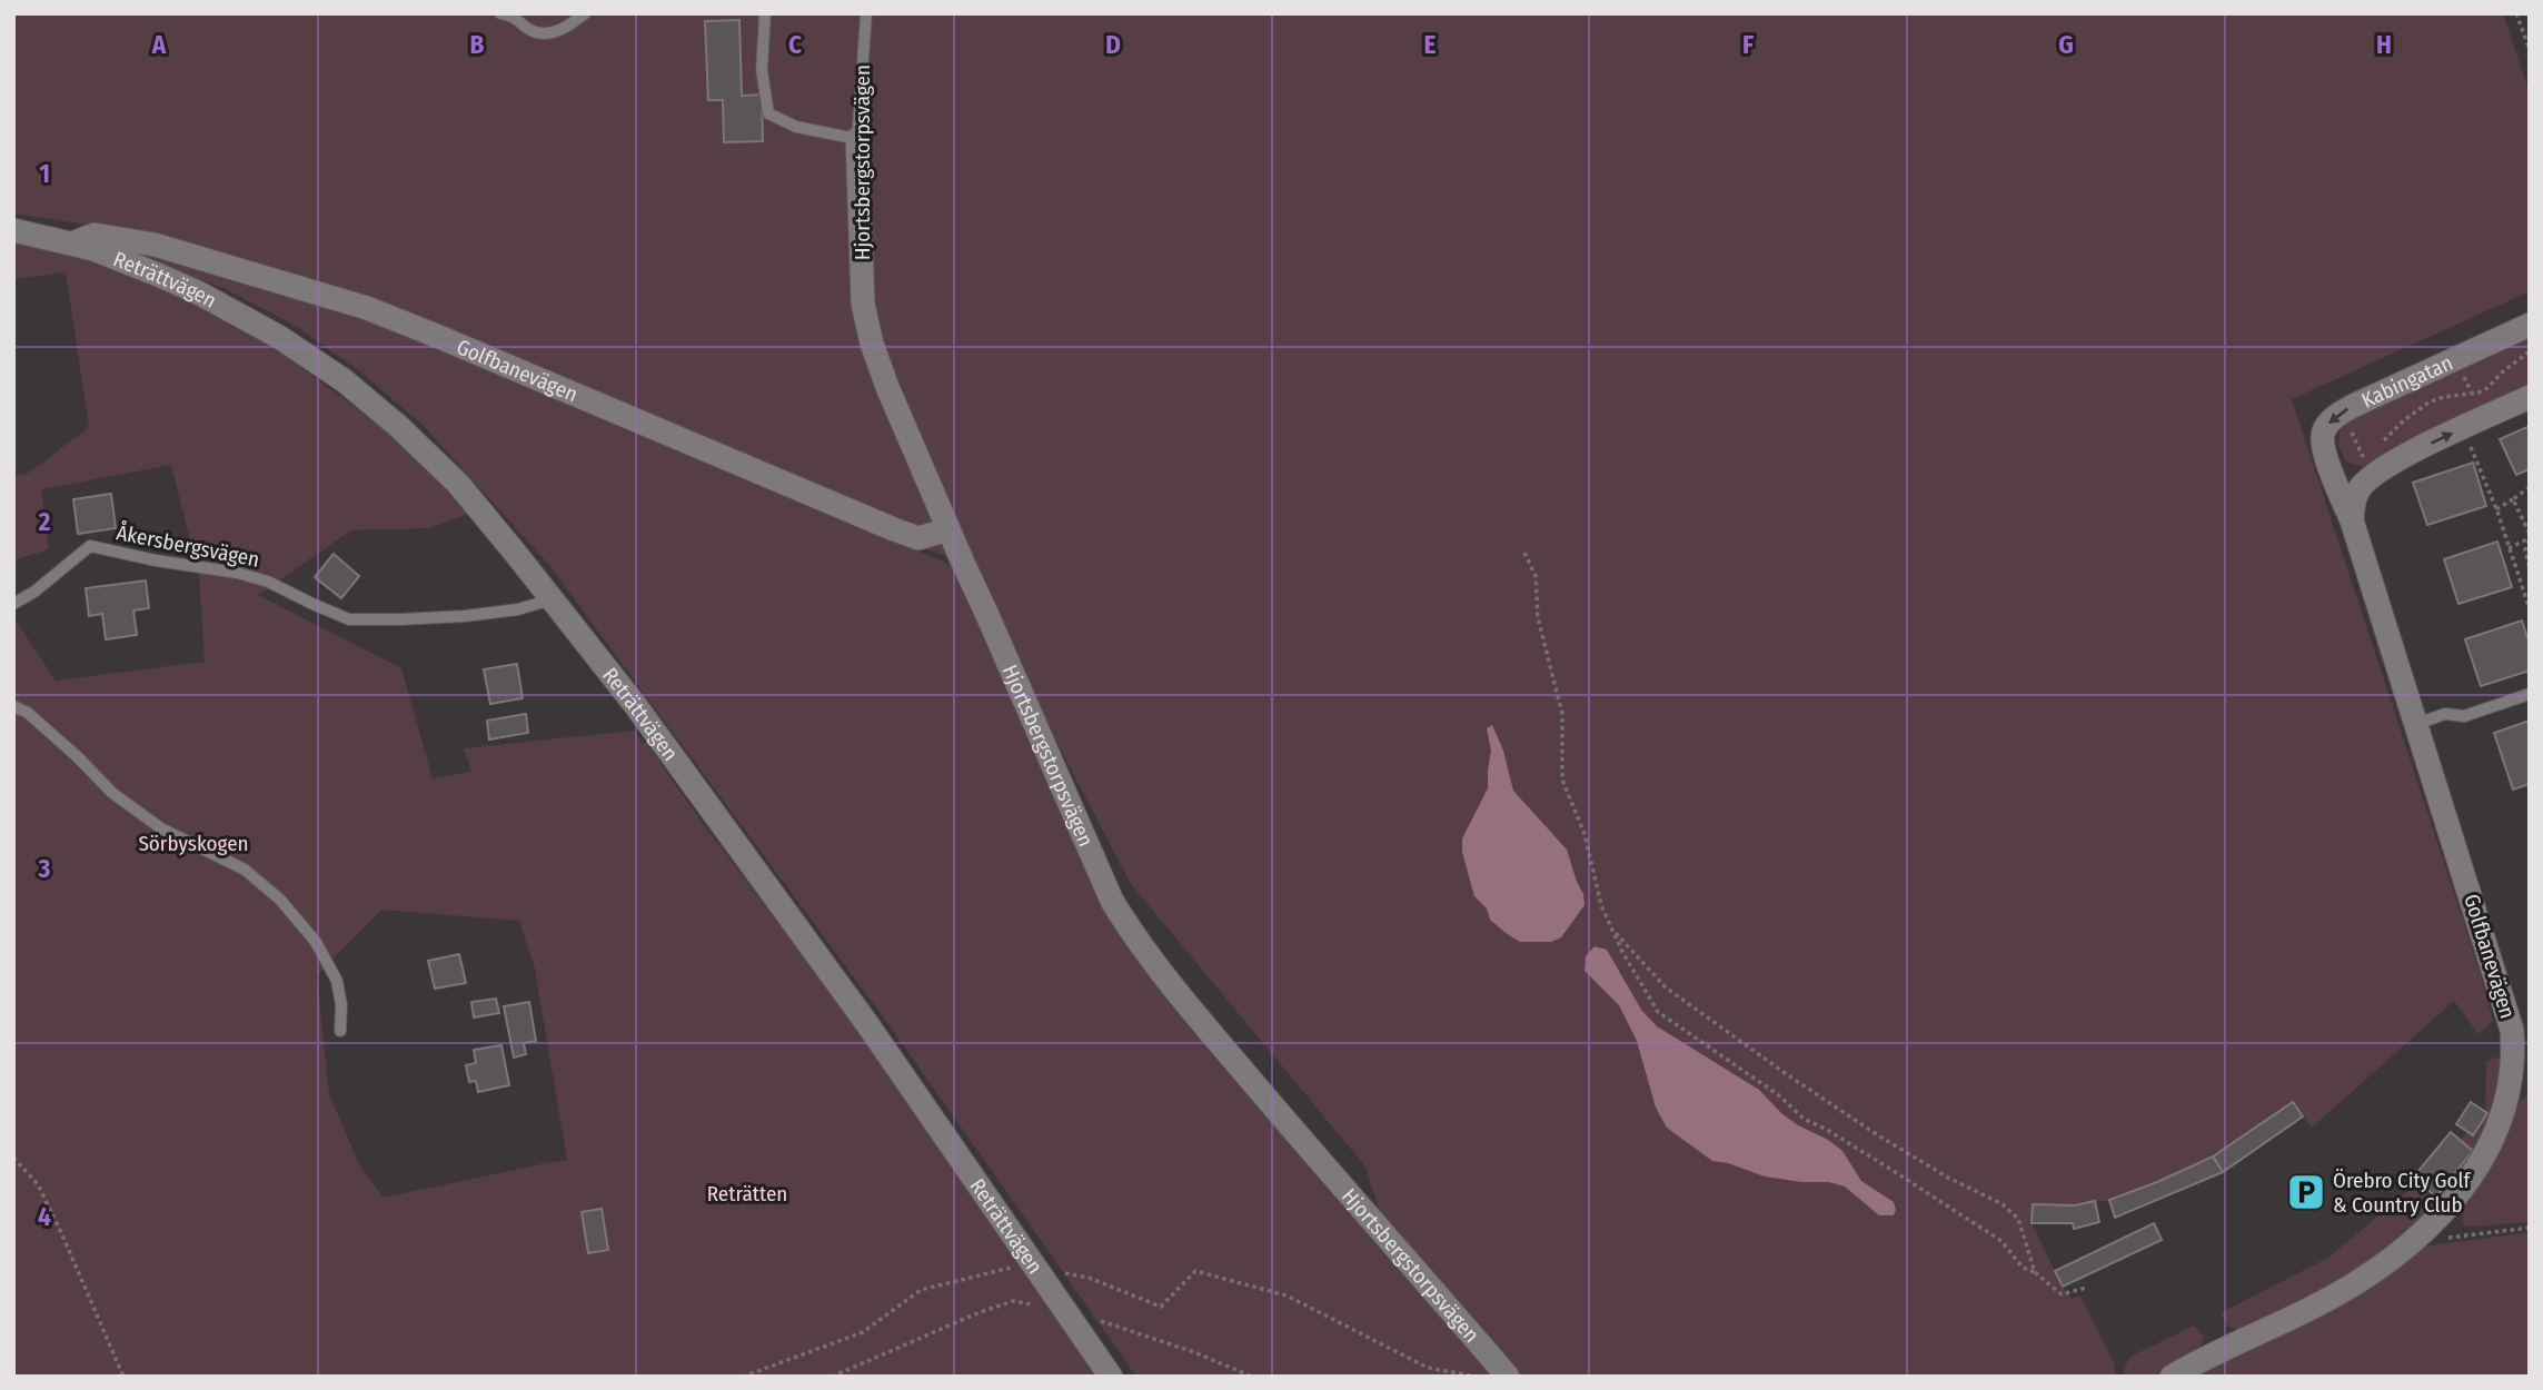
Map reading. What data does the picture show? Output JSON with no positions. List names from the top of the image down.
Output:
{
  "streets": {
    "street": [
      "Hjortsbergstorpsvägen",
      "Reträttvägen",
      "Golfbanevägen",
      "Kabingatan"
    ],
    "lane": ["Åkersbergsvägen"]
  },
  "crossings": [
    ["Hjortsbergstorpsvägen", "Golfbanevägen"],
    ["Reträttvägen", "Golfbanevägen"],
    ["Reträttvägen", "Åkersbergsvägen"],
    ["Golfbanevägen", "Kabingatan"]
  ],
  "one_way": ["Kabingatan"],
  "parks": ["Sörbyskogen", "Reträtten"],
  "places": {
    "parking": ["Örebro City Golf & Country Club"]
  },
  "grid": {
    "columns": [
      "A",
      "B",
      "C",
      "D",
      "E",
      "F",
      "G",
      "H"
    ],
    "rows": [
      "1",
      "2",
      "3",
      "4"
    ]
  }
}
